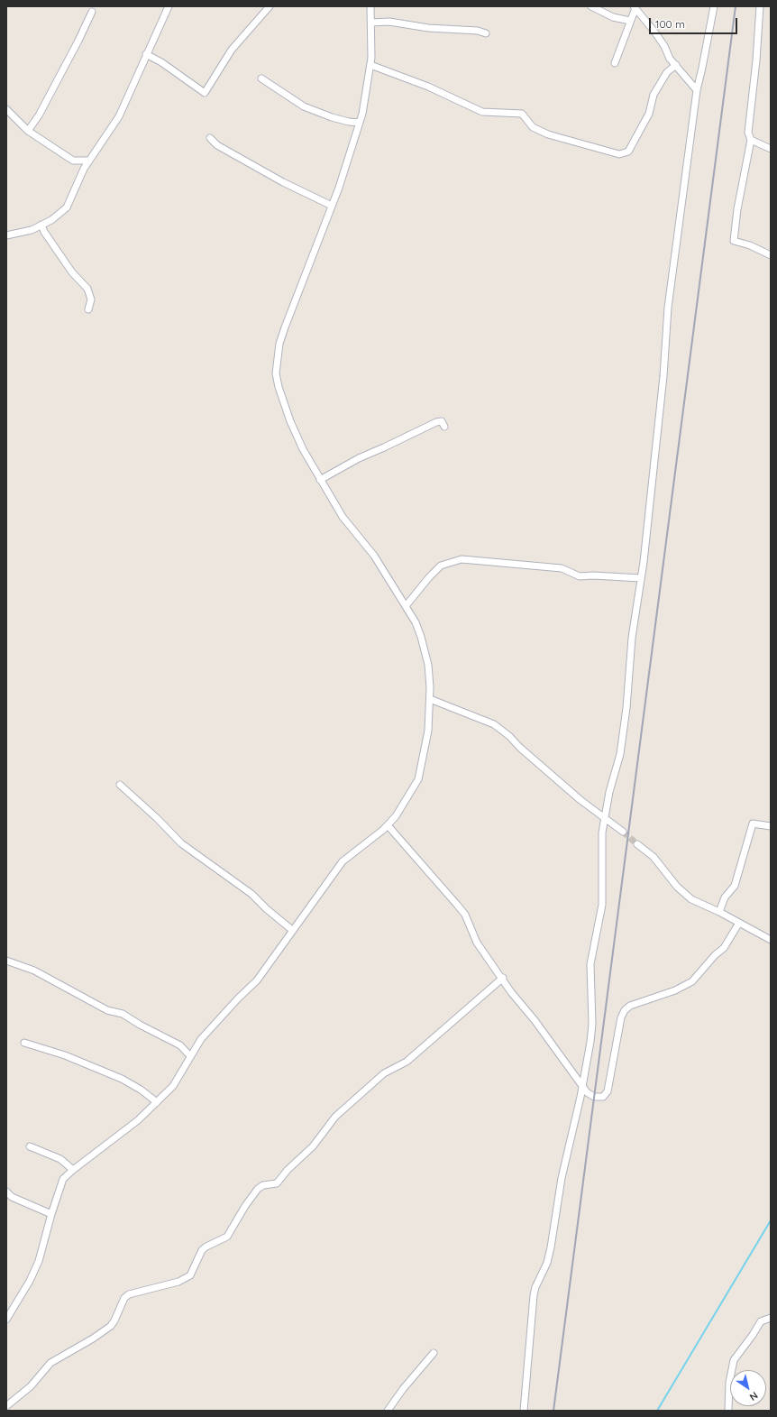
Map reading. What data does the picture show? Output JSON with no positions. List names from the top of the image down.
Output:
{
  "scale_bar": "100 m",
  "north": "bottom right"
}
